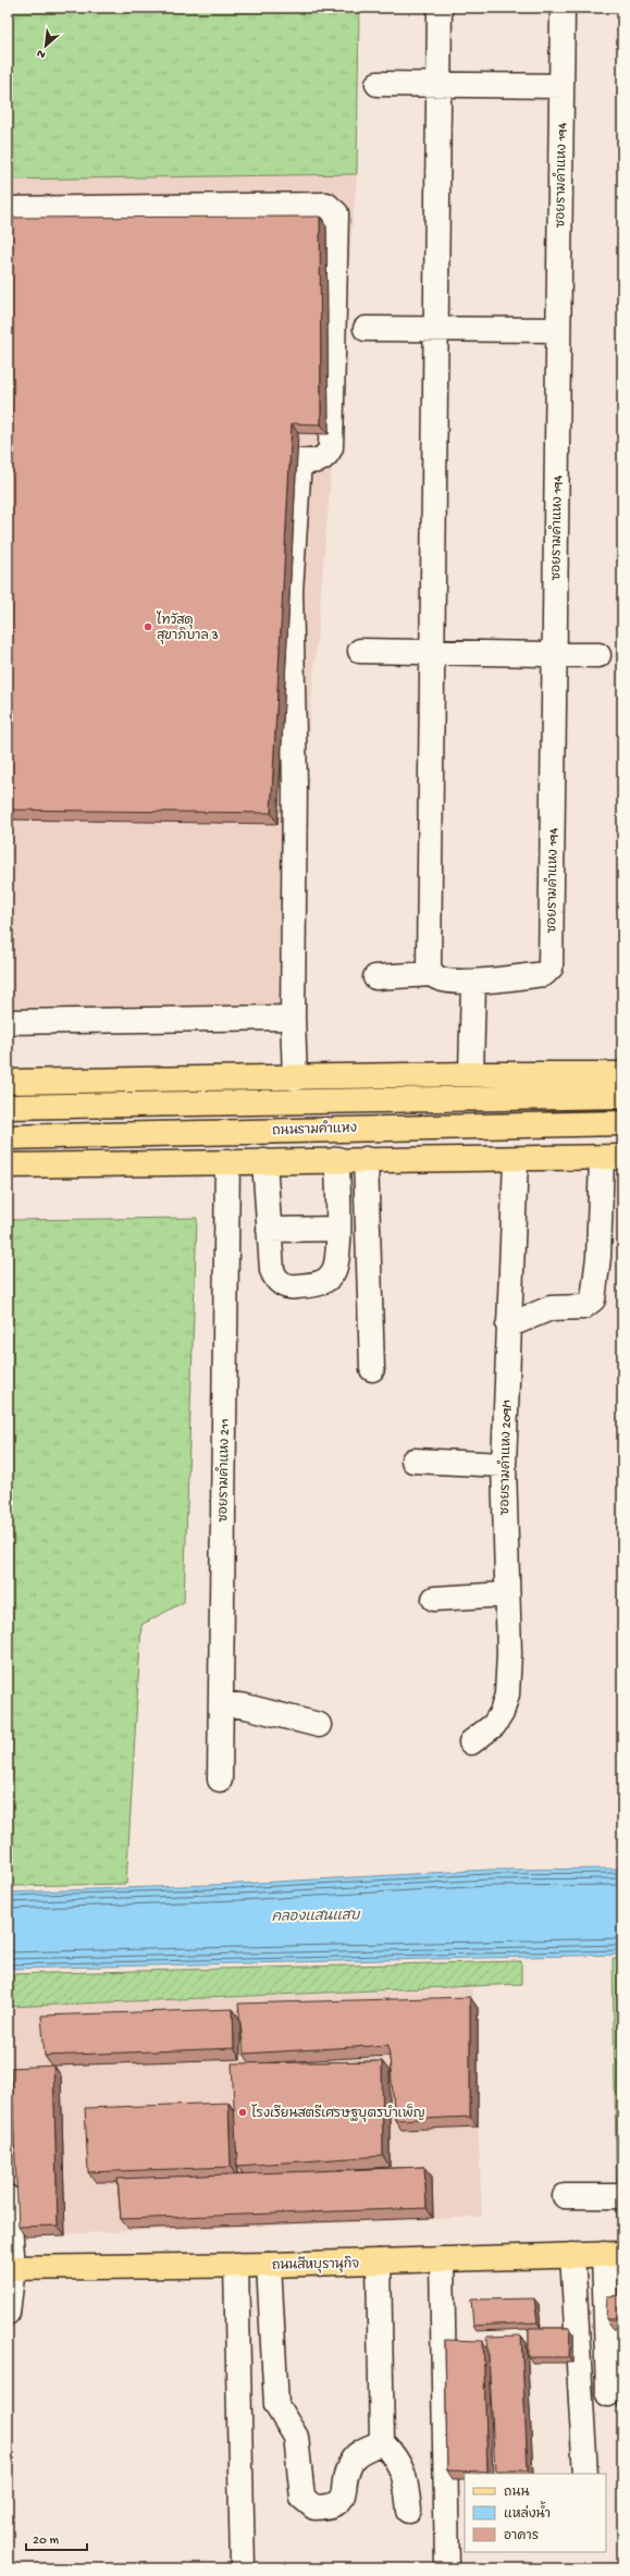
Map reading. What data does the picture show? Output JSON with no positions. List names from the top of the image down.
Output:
{
  "streets": {
    "main road": ["ถนนรามคำแหง", "ถนนสีหบุรานุกิจ"],
    "street": ["ซอยรามคำแหง 194", "ซอยรามคำแหง 209/1", "ซอยรามคำแหง 211"]
  },
  "water": ["คลองแสนแสบ"],
  "places": ["ไทวัสดุ สุขาภิบาล 3", "โรงเรียนสตรีเศรษฐบุตรบำเพ็ญ"],
  "legend": ["ถนน", "แหล่งน้ำ", "อาคาร"],
  "scale_bar": "20 m",
  "north": "bottom left"
}
